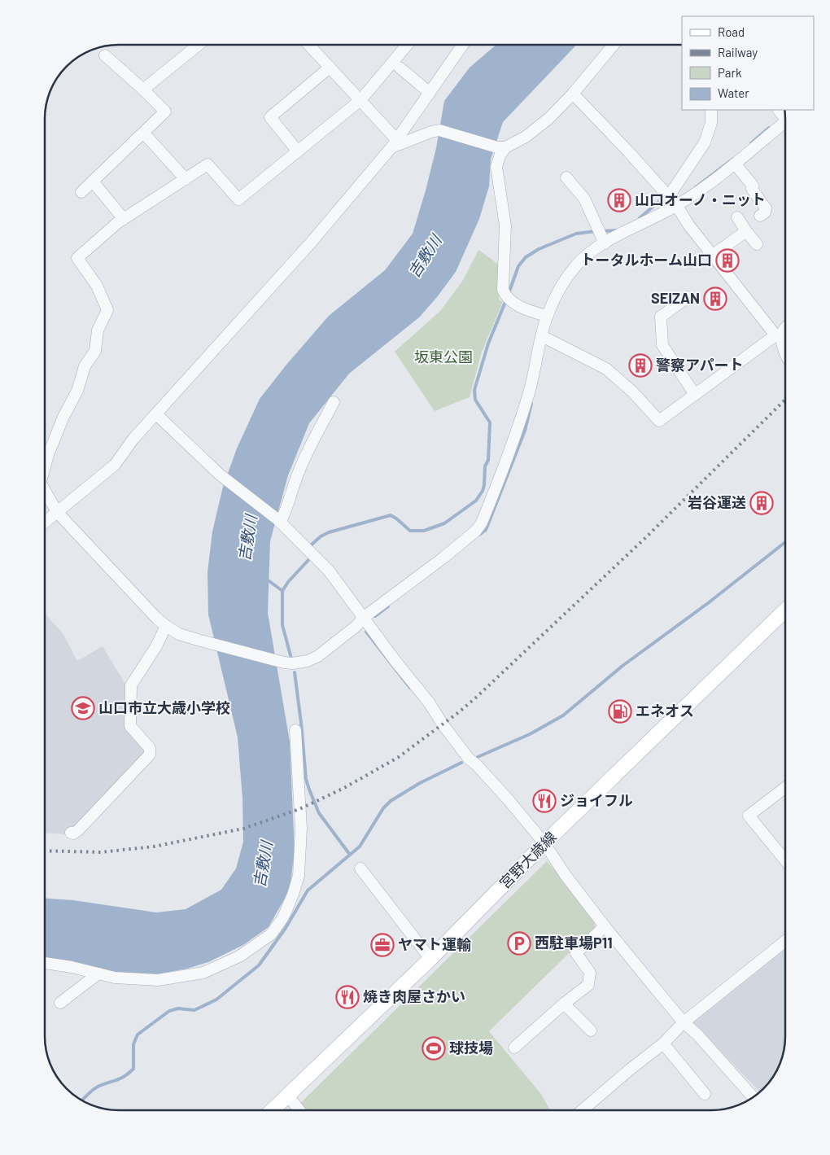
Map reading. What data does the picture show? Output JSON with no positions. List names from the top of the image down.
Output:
{
  "streets": {
    "main road": ["宮野大歳線"]
  },
  "water": ["吉敷川"],
  "parks": ["坂東公園"],
  "places": {
    "building": [
      "山口オーノ・ニット",
      "トータルホーム山口",
      "SEIZAN",
      "警察アパート",
      "岩谷運送"
    ],
    "school or university": ["山口市立大歳小学校"],
    "fuel station": ["エネオス"],
    "restaurant": ["ジョイフル", "焼き肉屋さかい"],
    "parking": ["西駐車場P11"],
    "office": ["ヤマト運輸"],
    "sports": ["球技場"]
  },
  "legend": [
    "Road",
    "Railway",
    "Park",
    "Water"
  ]
}
